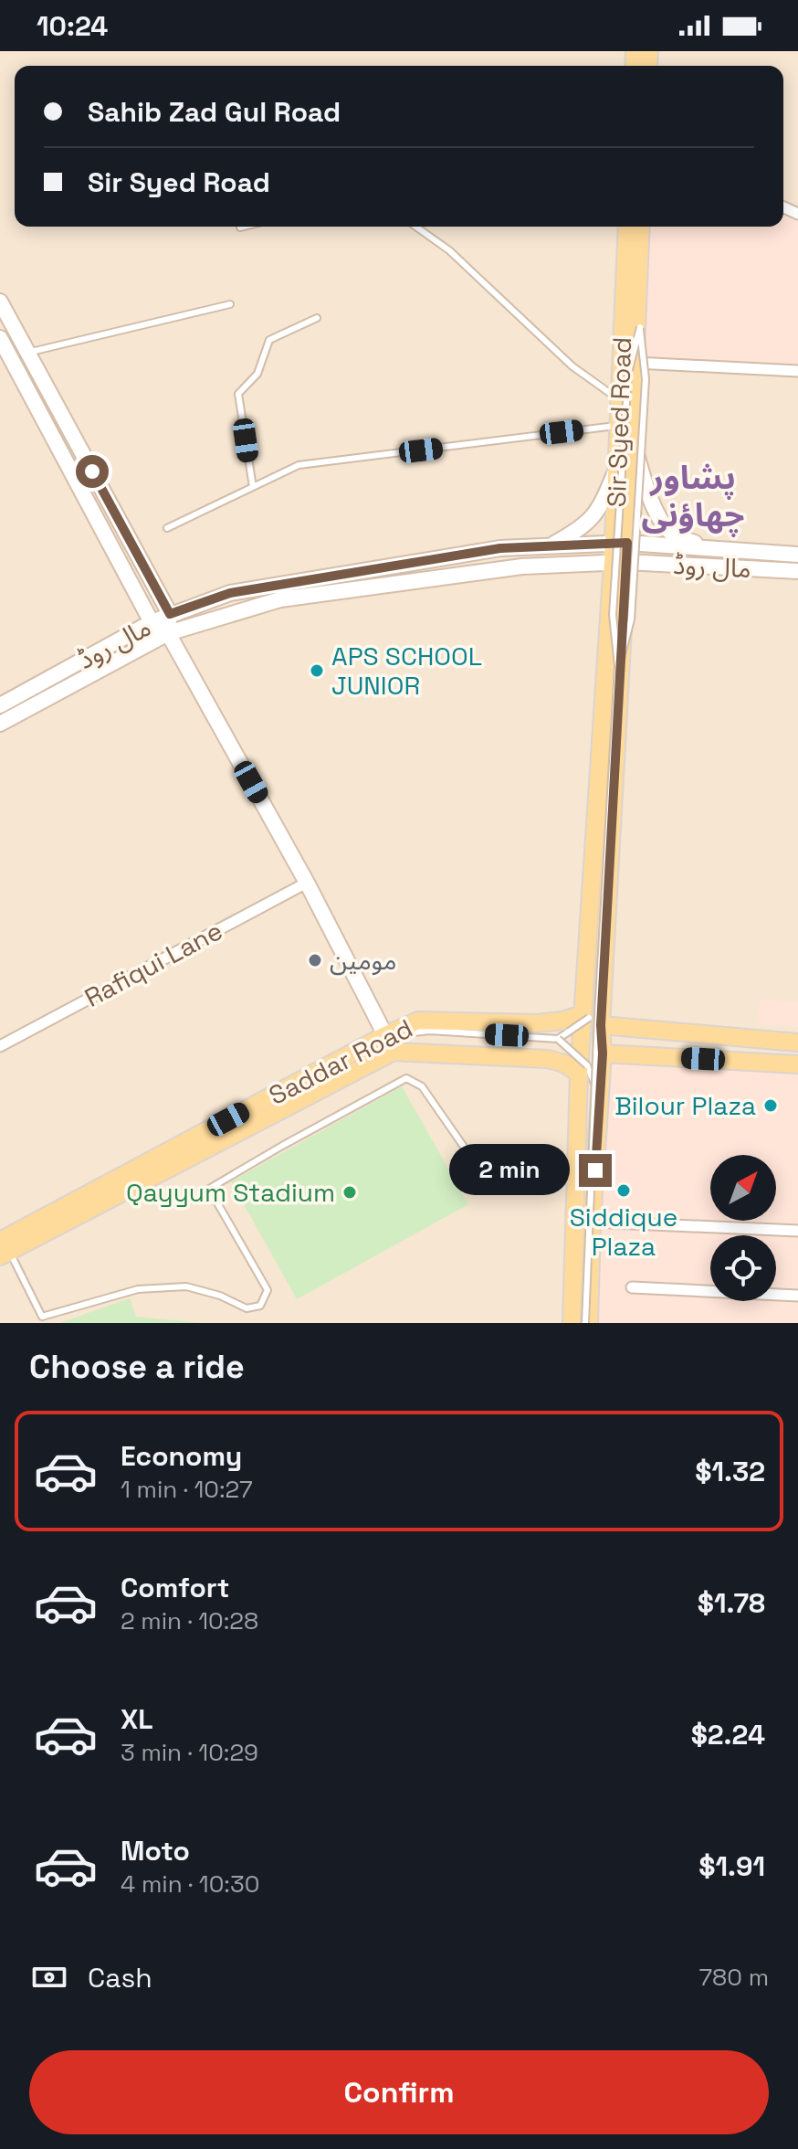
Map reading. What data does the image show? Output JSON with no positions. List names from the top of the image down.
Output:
{
  "streets": {
    "main road": ["Sir Syed Road", "مال روڈ", "Saddar Road"],
    "street": ["Rafiqui Lane"]
  },
  "crossings": [
    ["Sir Syed Road", "مال روڈ"],
    ["Sir Syed Road", "Saddar Road"]
  ],
  "districts": ["پشاور چھاؤنی"],
  "places": [
    "APS SCHOOL JUNIOR",
    "مومین",
    "Bilour Plaza",
    "Siddique Plaza",
    "Qayyum Stadium"
  ],
  "north": "top right",
  "page": {
    "status": "10:24",
    "banner": ["Sahib Zad Gul Road", "Sir Syed Road"],
    "bubble": "2 min",
    "heading": "Choose a ride",
    "list": [
      {
        "name": "Economy",
        "note": "1 min · 10:27",
        "value": "$1.32"
      },
      {
        "name": "Comfort",
        "note": "2 min · 10:28",
        "value": "$1.78"
      },
      {
        "name": "XL",
        "note": "3 min · 10:29",
        "value": "$2.24"
      },
      {
        "name": "Moto",
        "note": "4 min · 10:30",
        "value": "$1.91"
      }
    ],
    "pay": ["Cash", "780 m"],
    "buttons": "Confirm"
  }
}
